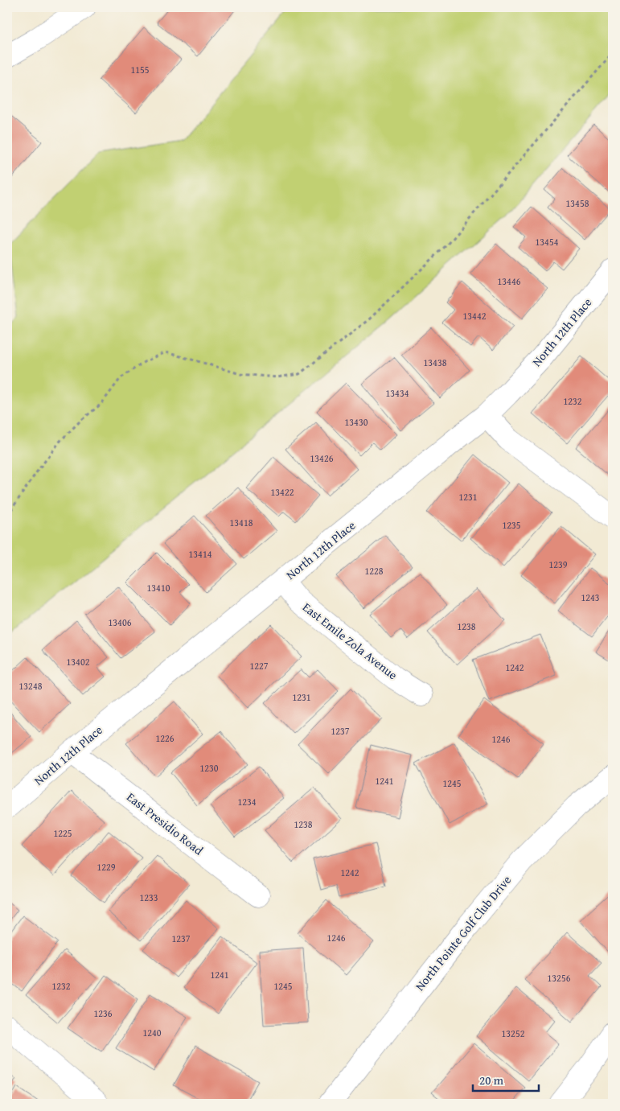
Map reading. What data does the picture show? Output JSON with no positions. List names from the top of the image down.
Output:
{
  "streets": {
    "street": [
      "North 12th Place",
      "East Emile Zola Avenue",
      "East Presidio Road",
      "North Pointe Golf Club Drive"
    ]
  },
  "crossings": [
    ["North 12th Place", "East Emile Zola Avenue"],
    ["North 12th Place", "East Presidio Road"]
  ],
  "house_numbers": [
    "1155",
    "13458",
    "13454",
    "13446",
    "13442",
    "13438",
    "13434",
    "1232",
    "13430",
    "13426",
    "13422",
    "1231",
    "13418",
    "1235",
    "13414",
    "1239",
    "1228",
    "13410",
    "1243",
    "13406",
    "1238",
    "13402",
    "1227",
    "1242",
    "13248",
    "1231",
    "1237",
    "1226",
    "1246",
    "1230",
    "1241",
    "1245",
    "1234",
    "1238",
    "1225",
    "1229",
    "1242",
    "1233",
    "1246",
    "1237",
    "1241",
    "13256",
    "1232",
    "1245",
    "1236",
    "1240",
    "13252"
  ],
  "scale_bar": "20 m"
}
